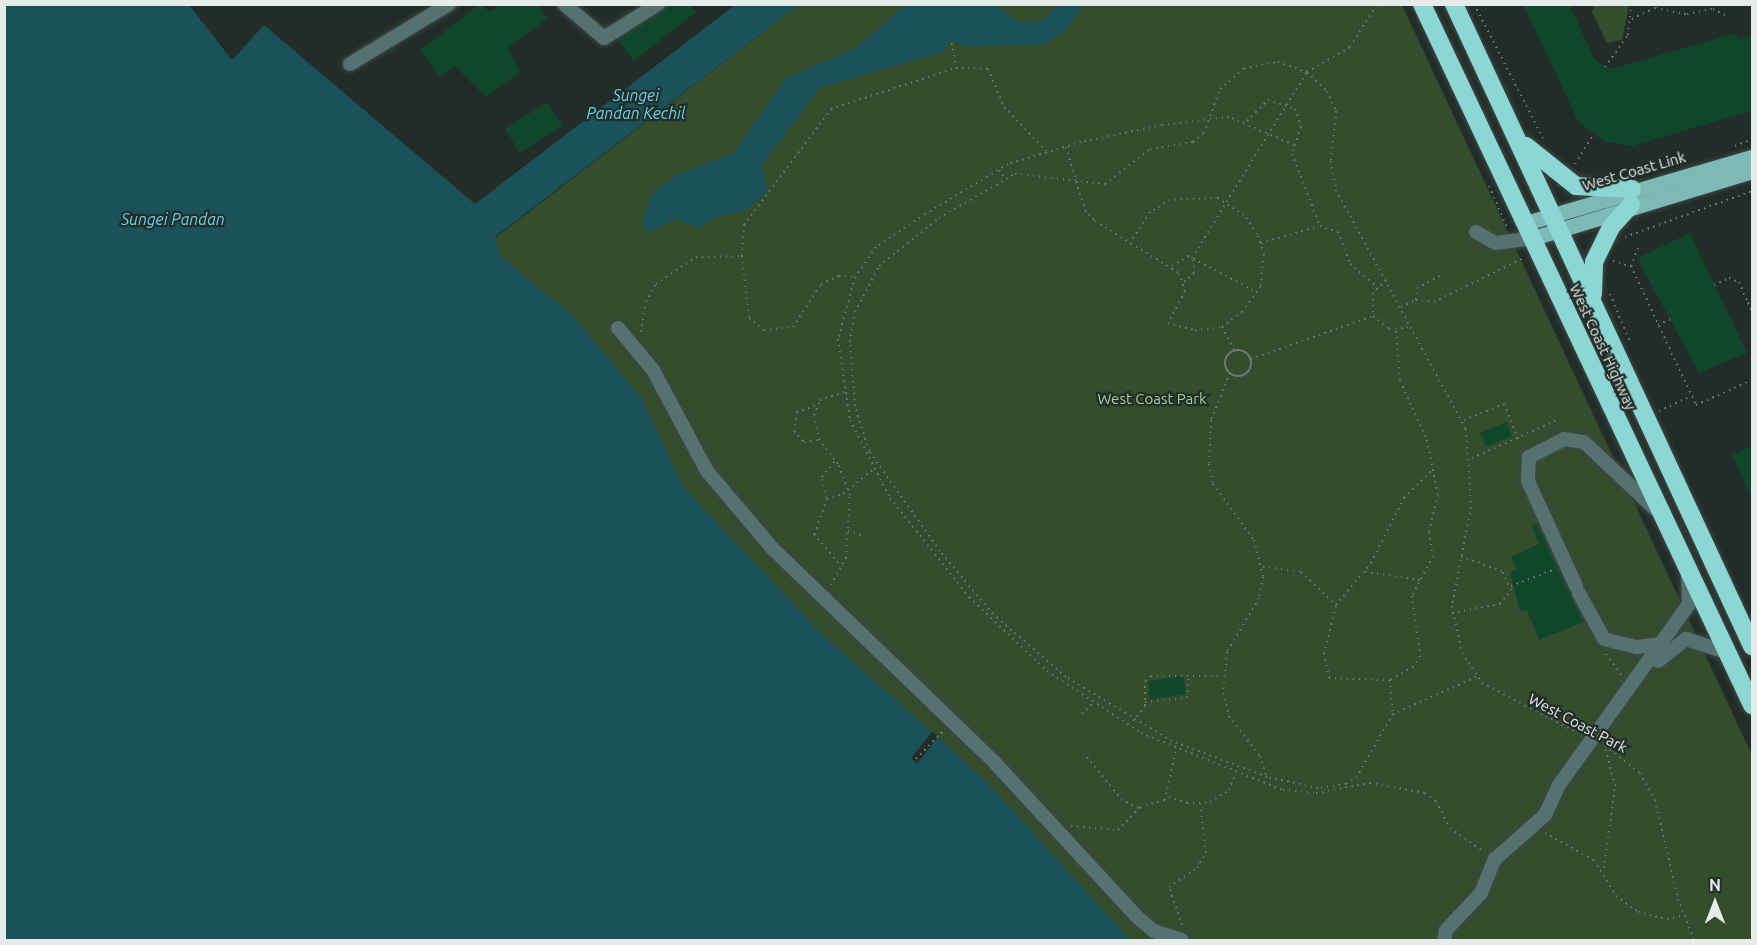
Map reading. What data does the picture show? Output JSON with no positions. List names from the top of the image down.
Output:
{
  "streets": {
    "highway": ["West Coast Highway"],
    "main road": ["West Coast Link"],
    "path": ["West Coast Park"]
  },
  "crossings": [
    ["West Coast Link", "West Coast Highway"]
  ],
  "water": ["Sungei Pandan Kechil", "Sungei Pandan"],
  "parks": ["West Coast Park"],
  "north": "top"
}
